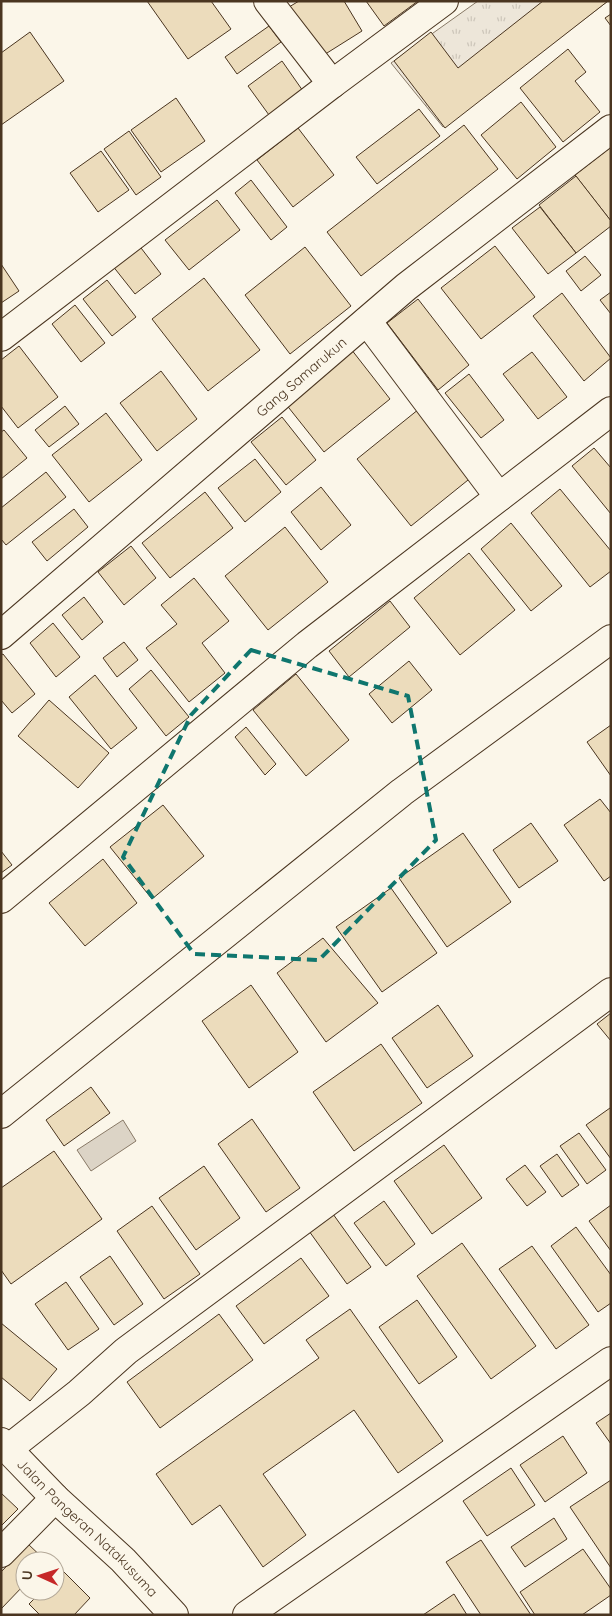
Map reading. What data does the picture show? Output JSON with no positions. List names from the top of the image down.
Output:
{
  "streets": {
    "street": ["Gang Samarukun", "Jalan Pangeran Natakusuma"]
  },
  "north": "left"
}
